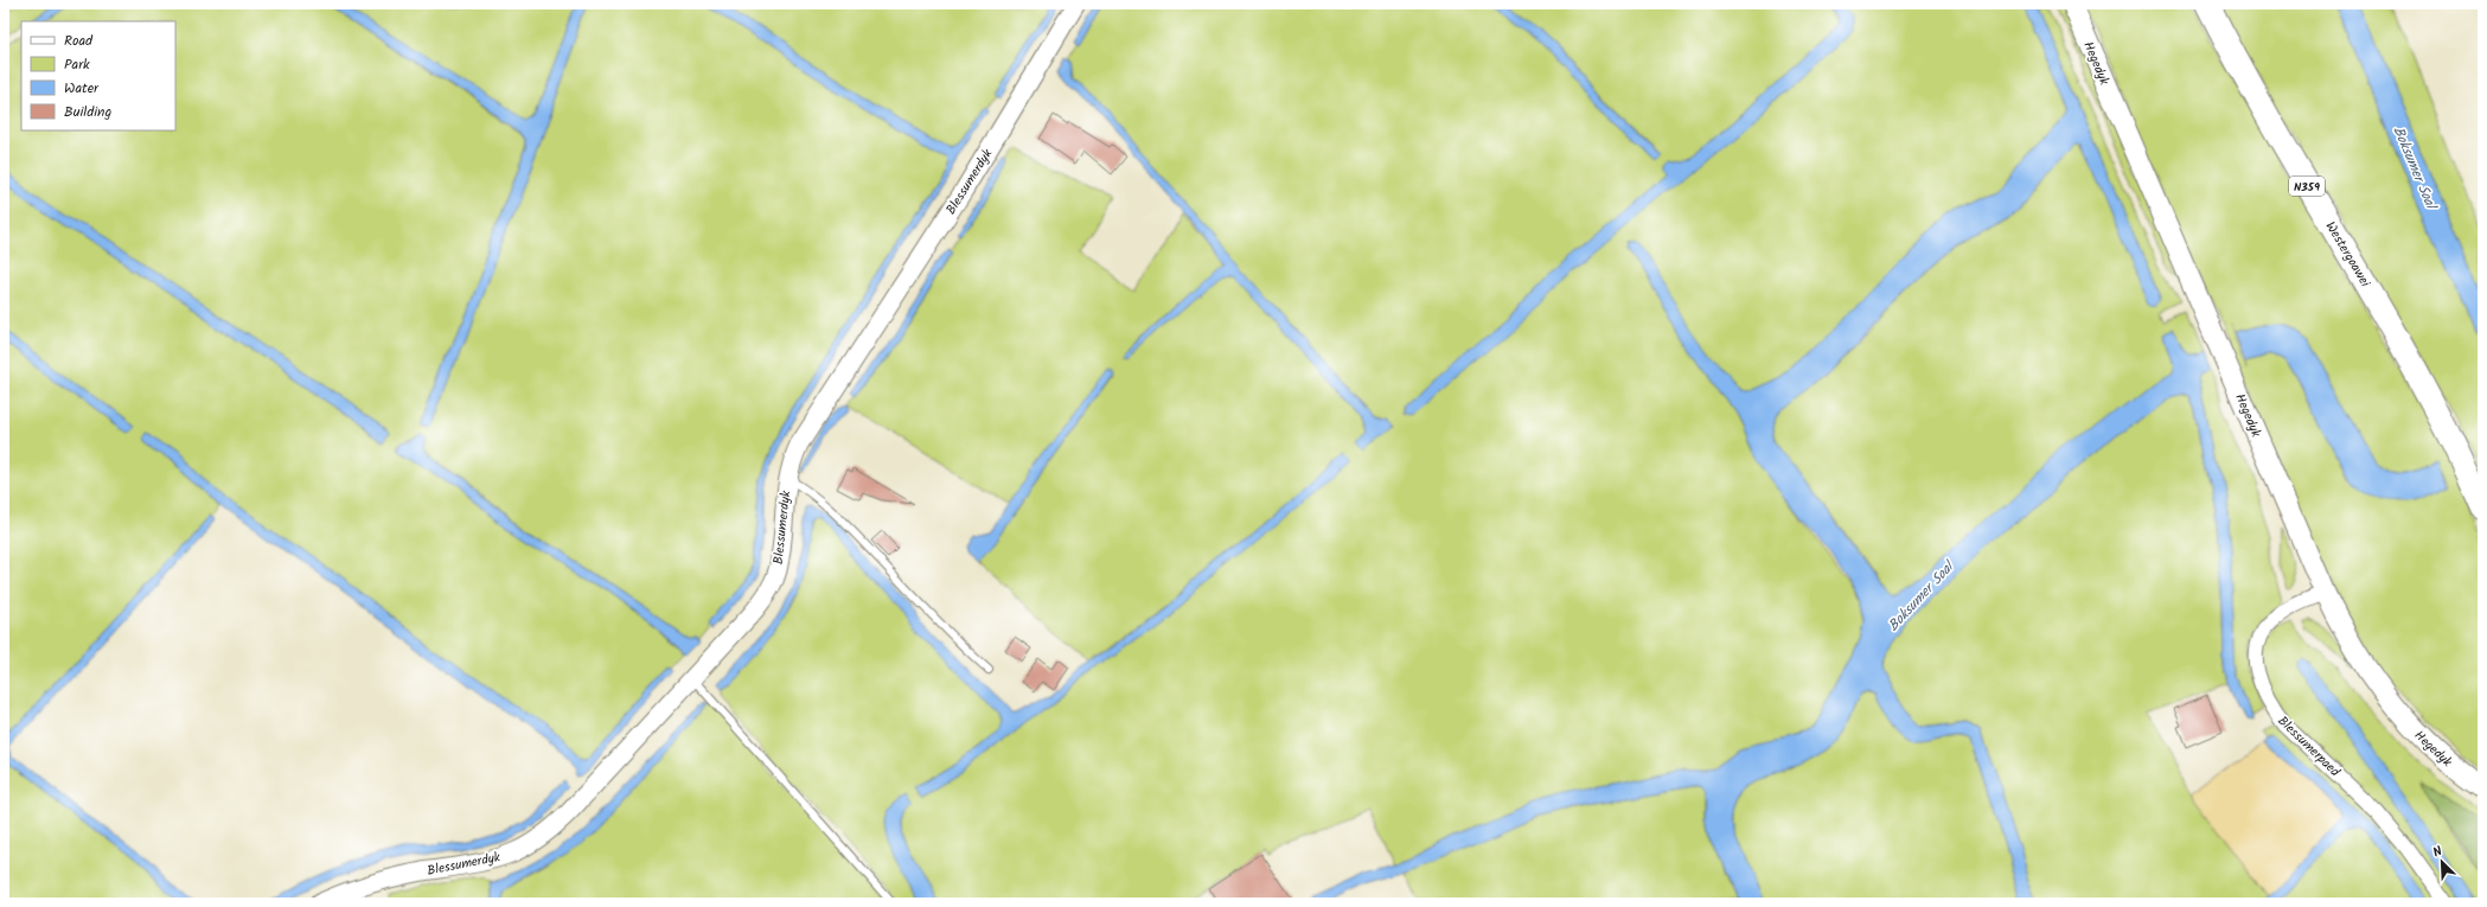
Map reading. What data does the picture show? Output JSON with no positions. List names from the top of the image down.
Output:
{
  "streets": {
    "highway": ["N359", "Westergoawei"],
    "main road": ["Hegedyk"],
    "street": ["Blessumerdyk", "Blessumerpaed"]
  },
  "crossings": [
    ["Hegedyk", "Blessumerpaed"]
  ],
  "water": ["Boksumer Soal"],
  "legend": [
    "Road",
    "Park",
    "Water",
    "Building"
  ],
  "north": "top left"
}
